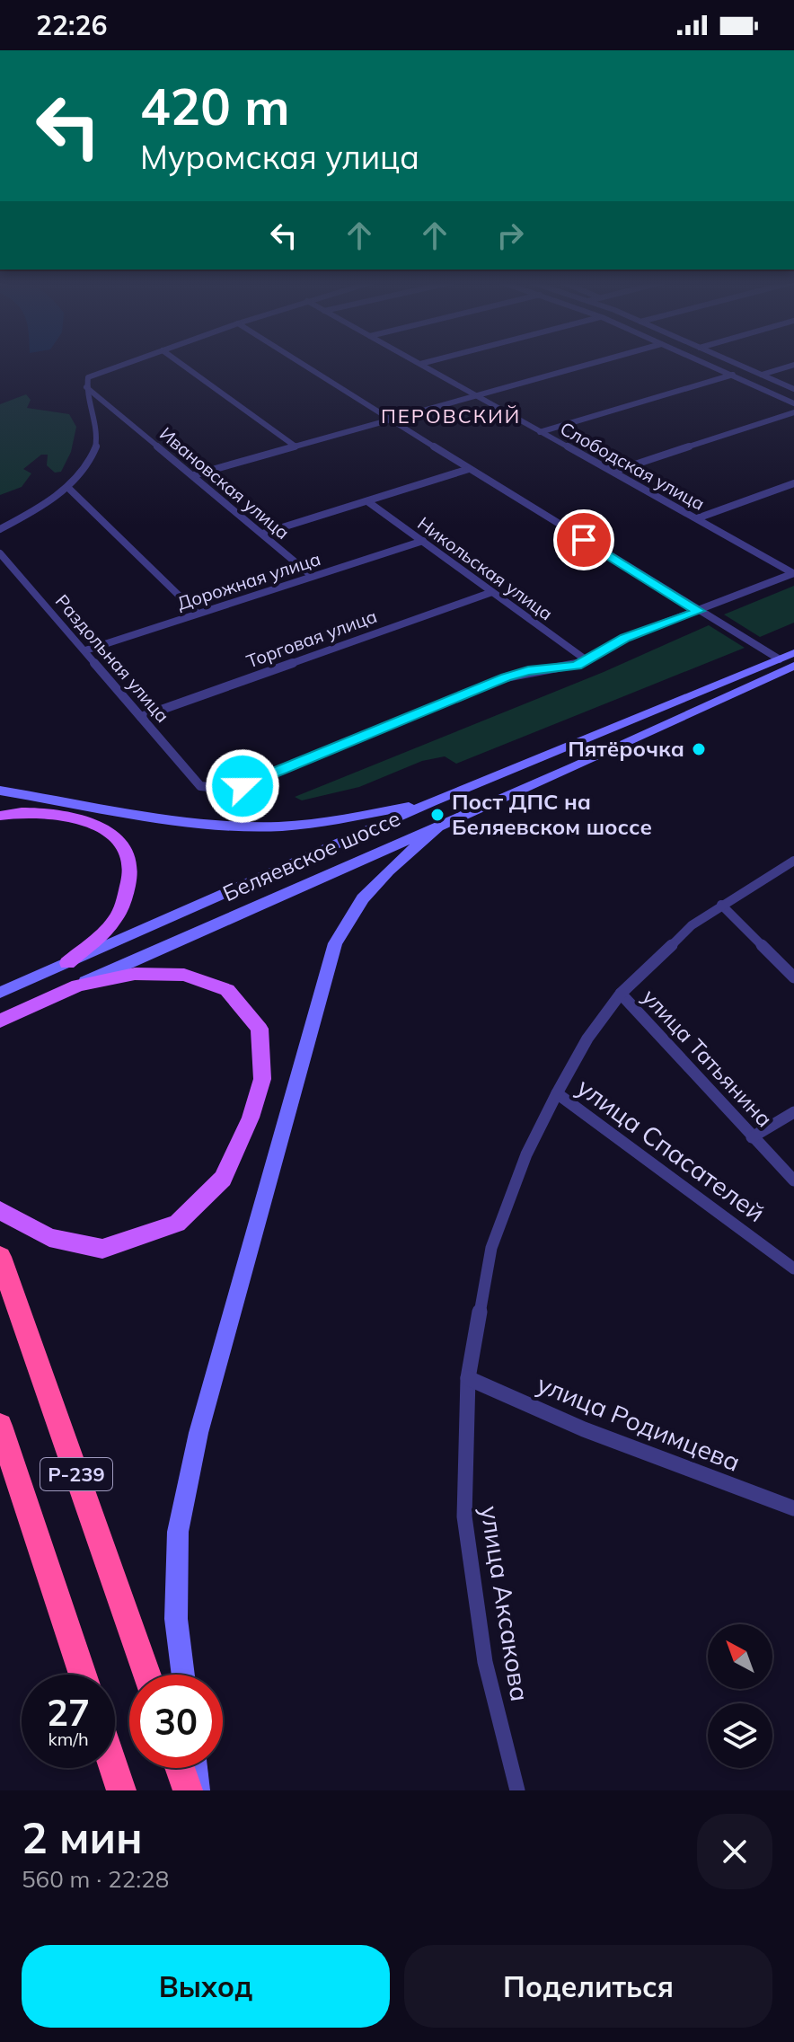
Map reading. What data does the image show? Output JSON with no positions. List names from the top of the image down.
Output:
{
  "streets": {
    "highway": ["Р-239"],
    "main road": ["Беляевское шоссе"],
    "street": [
      "Слободская улица",
      "Ивановская улица",
      "Никольская улица",
      "Дорожная улица",
      "Торговая улица",
      "Раздольная улица",
      "улица Татьянина",
      "улица Спасателей",
      "улица Родимцева",
      "улица Аксакова"
    ]
  },
  "crossings": [
    ["Ивановская улица", "Дорожная улица"],
    ["Никольская улица", "Дорожная улица"],
    ["Никольская улица", "Торговая улица"],
    ["Никольская улица", "Раздольная улица"],
    ["Дорожная улица", "Раздольная улица"],
    ["Торговая улица", "Раздольная улица"],
    ["улица Татьянина", "улица Аксакова"],
    ["улица Спасателей", "улица Аксакова"],
    ["улица Родимцева", "улица Аксакова"]
  ],
  "districts": ["ПЕРОВСКИЙ"],
  "places": ["Пятёрочка", "Пост ДПС на Беляевском шоссе"],
  "north": "top left",
  "page": {
    "status": "22:26",
    "turn": ["420 m", "Муромская улица"],
    "speed": "27 km/h",
    "limit": "30",
    "heading": ["2 мин", "560 m · 22:28"],
    "buttons": ["Выход", "Поделиться"]
  }
}
